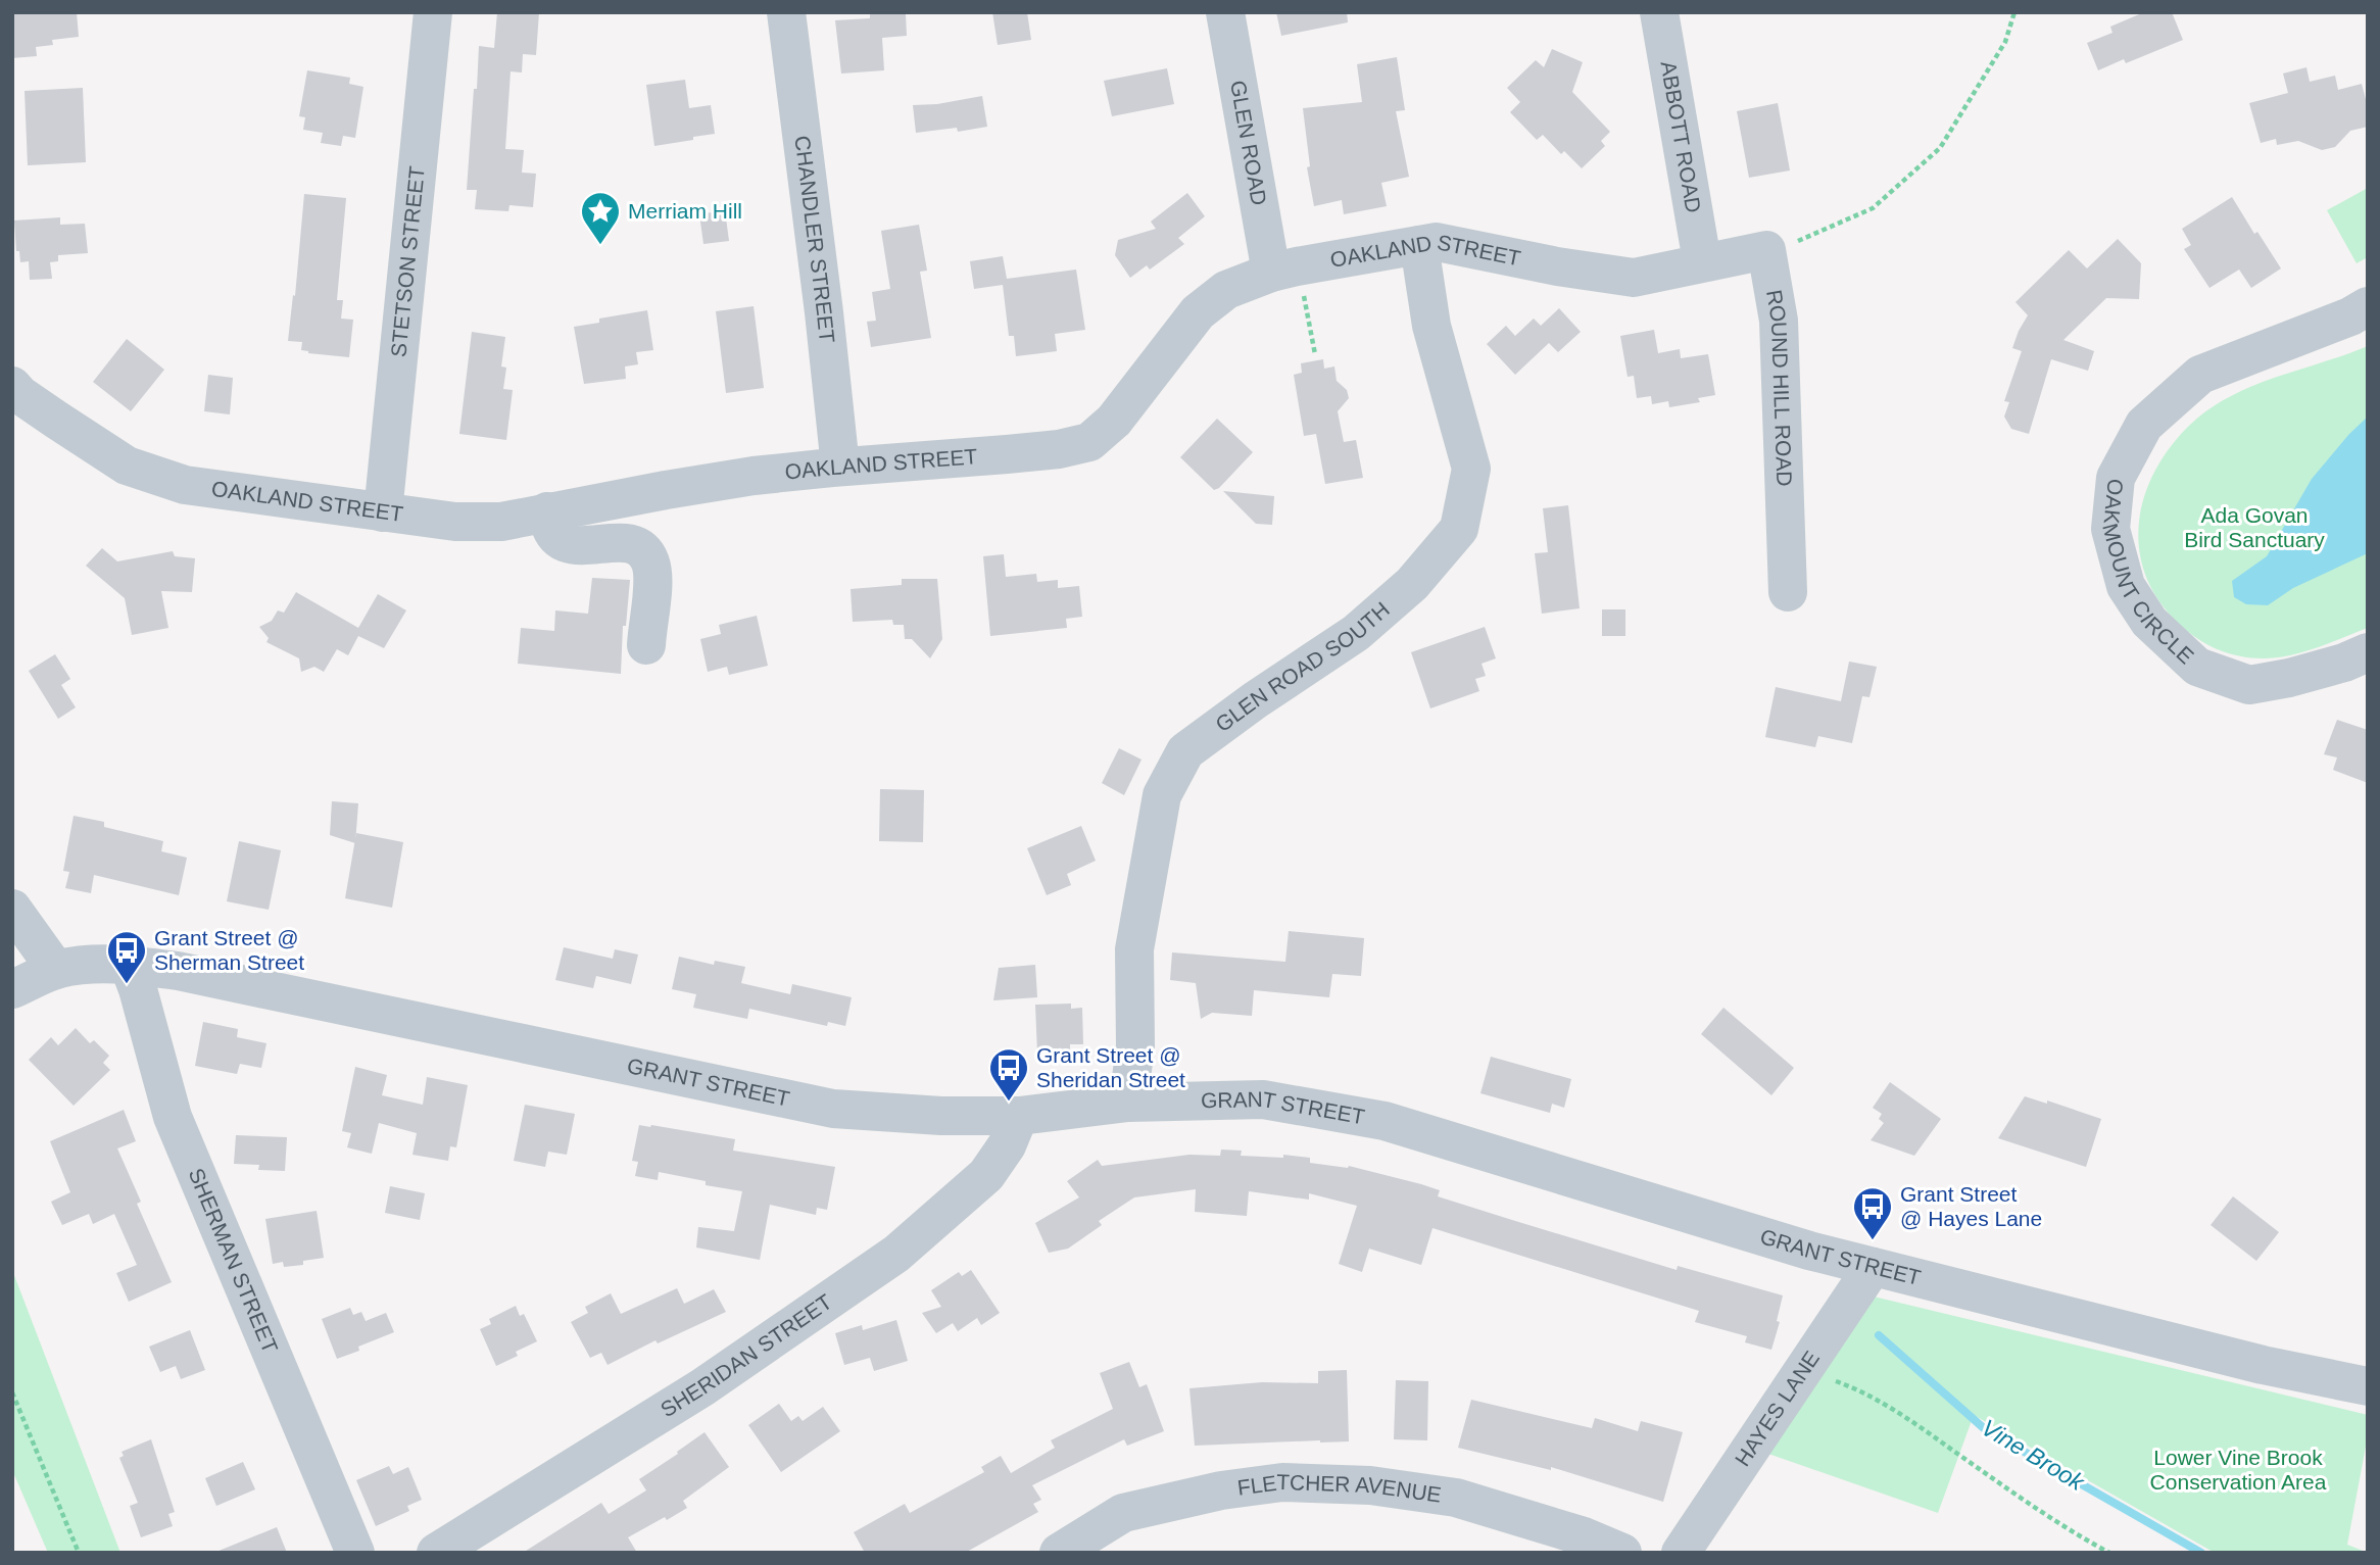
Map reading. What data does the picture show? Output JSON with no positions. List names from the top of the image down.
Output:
{
  "streets": {
    "street": [
      "ABBOTT ROAD",
      "GLEN ROAD",
      "CHANDLER STREET",
      "OAKLAND STREET",
      "STETSON STREET",
      "ROUND HILL ROAD",
      "OAKMOUNT CIRCLE",
      "GLEN ROAD SOUTH",
      "GRANT STREET",
      "SHERMAN STREET",
      "SHERIDAN STREET",
      "HAYES LANE",
      "FLETCHER AVENUE"
    ]
  },
  "crossings": [
    ["ABBOTT ROAD", "OAKLAND STREET"],
    ["GLEN ROAD", "OAKLAND STREET"],
    ["CHANDLER STREET", "OAKLAND STREET"],
    ["OAKLAND STREET", "STETSON STREET"],
    ["OAKLAND STREET", "GLEN ROAD SOUTH"],
    ["GLEN ROAD SOUTH", "GRANT STREET"],
    ["GRANT STREET", "SHERMAN STREET"],
    ["GRANT STREET", "SHERIDAN STREET"],
    ["GRANT STREET", "HAYES LANE"]
  ],
  "water": ["Vine Brook"],
  "parks": ["Ada Govan Bird Sanctuary", "Lower Vine Brook Conservation Area"],
  "places": {
    "place": ["Merriam Hill"],
    "bus stop": ["Grant Street @ Sherman Street", "Grant Street @ Sheridan Street", "Grant Street @ Hayes Lane"]
  }
}
